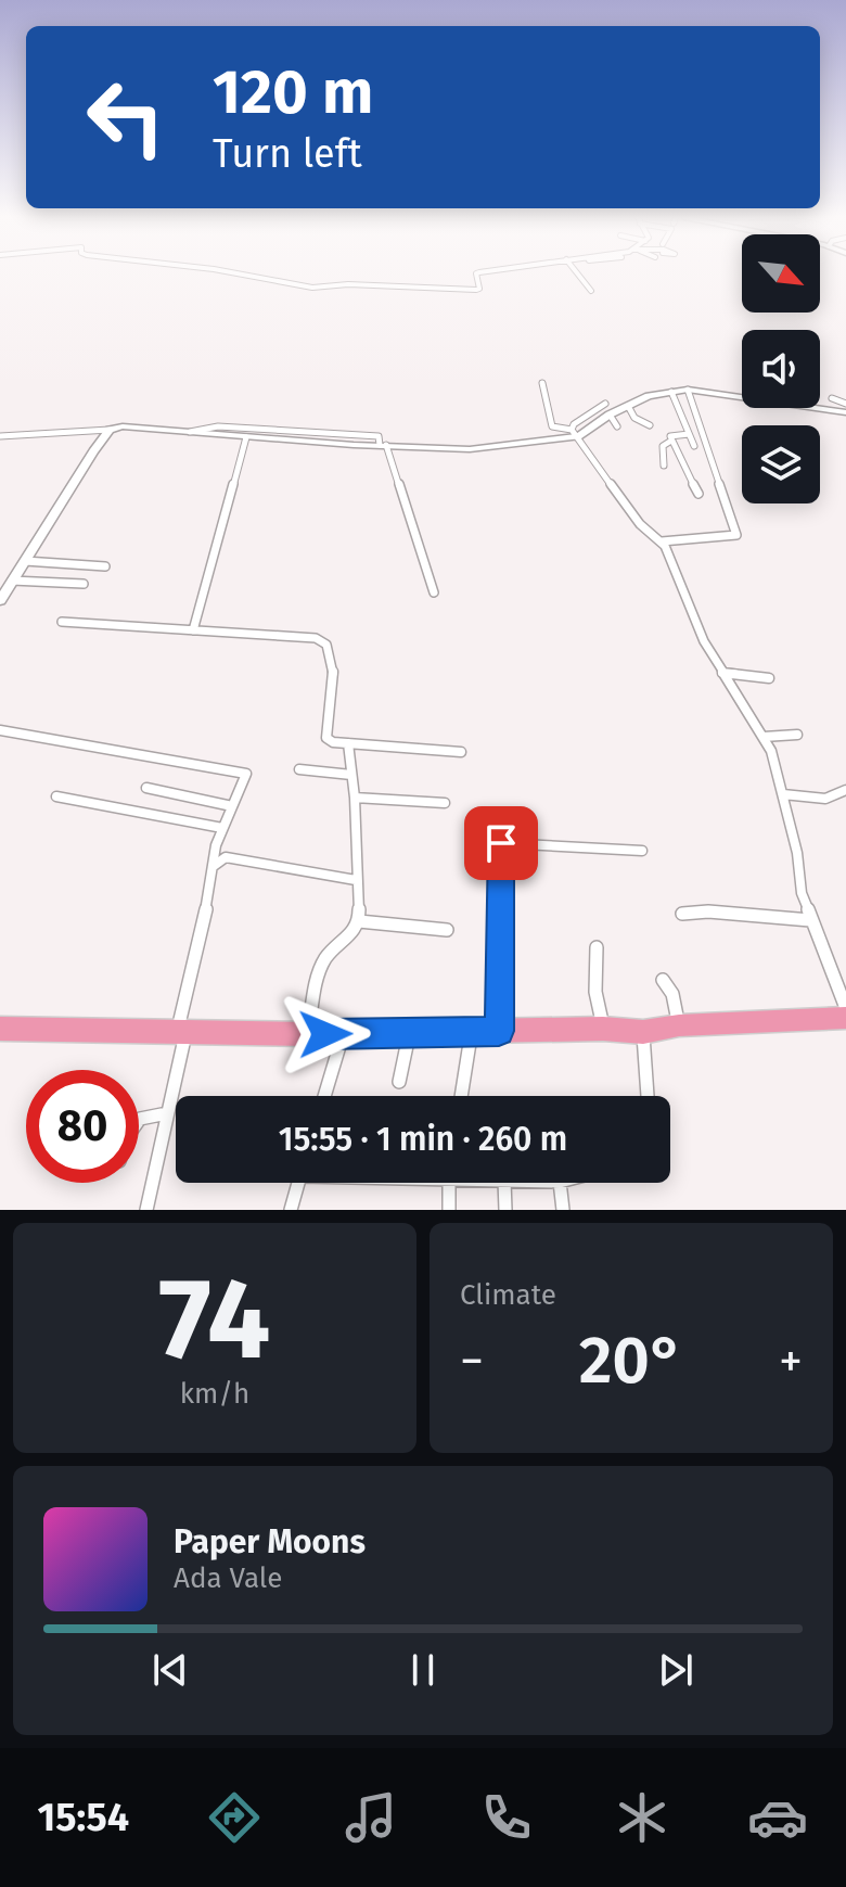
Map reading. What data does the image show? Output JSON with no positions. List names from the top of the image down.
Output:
{
  "north": "bottom right",
  "page": {
    "turn": ["120 m", "Turn left"],
    "limit": "80",
    "trip": "15:55 · 1 min · 260 m",
    "tile": [
      ["74", "km/h"],
      "Climate"
    ],
    "heat": ["−", "20°", "+"],
    "song": ["Paper Moons", "Ada Vale"],
    "tabs": "15:54"
  }
}
